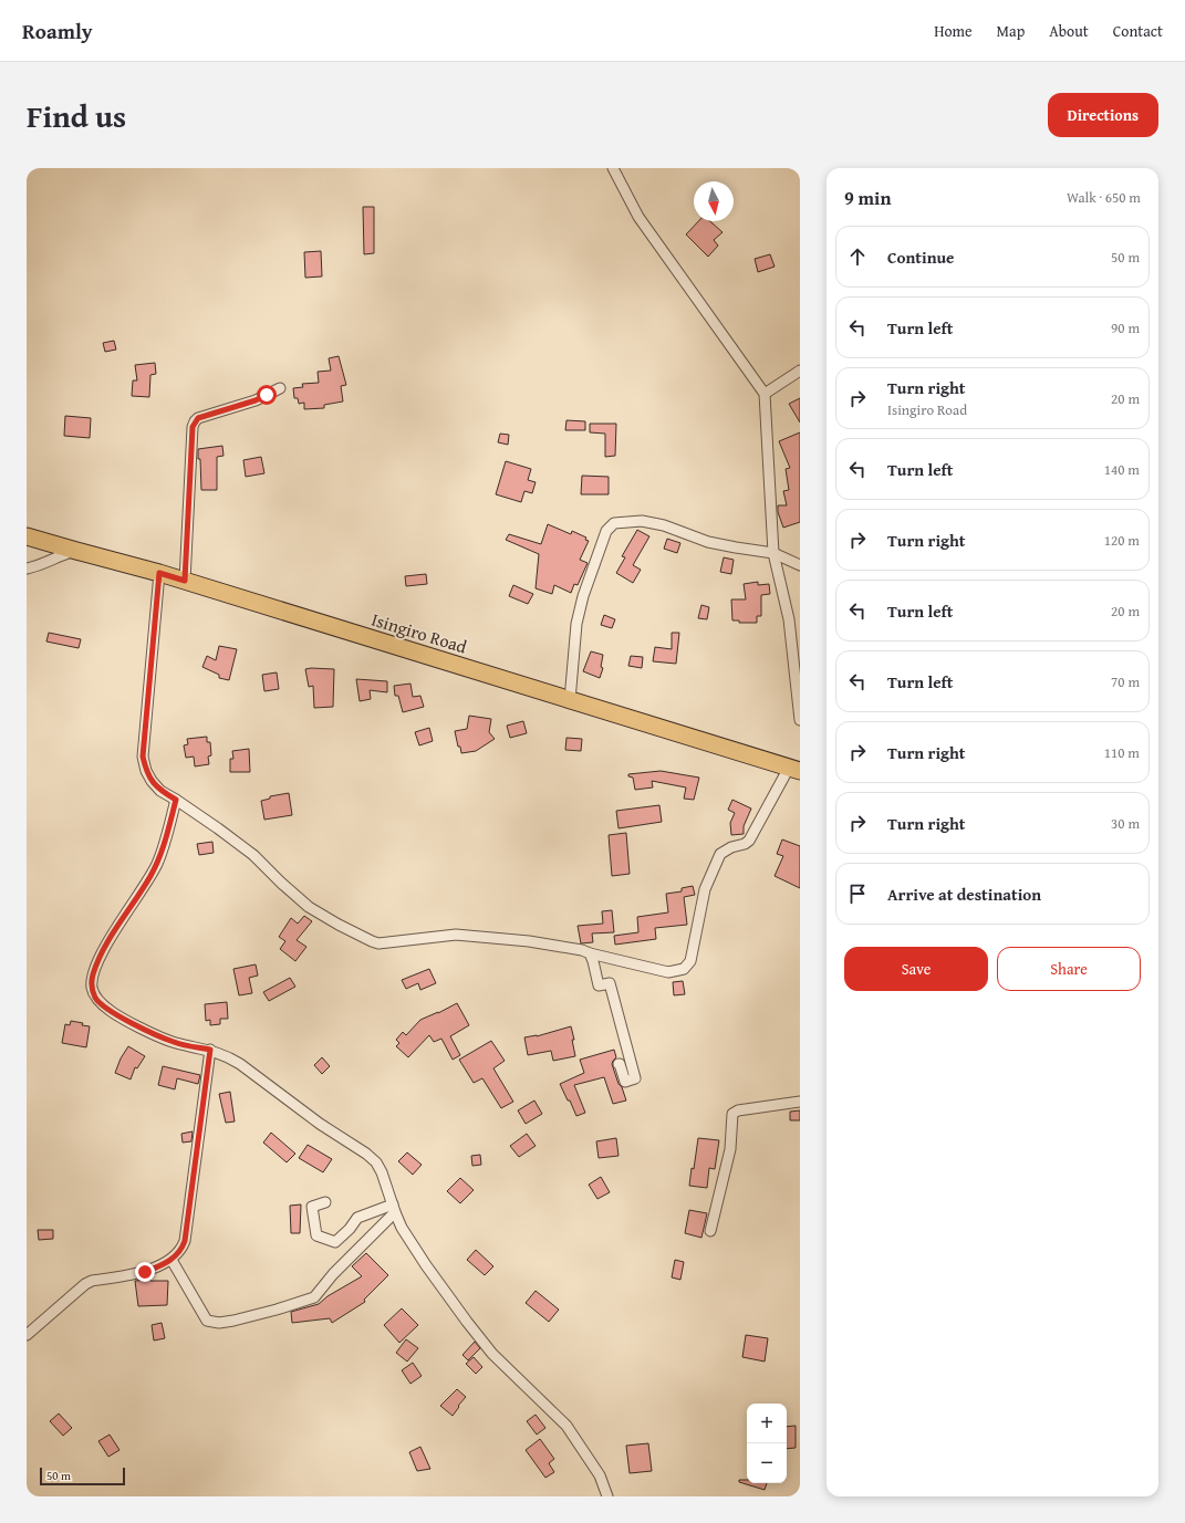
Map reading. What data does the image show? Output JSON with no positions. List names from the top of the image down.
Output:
{
  "streets": {
    "main road": ["Isingiro Road"]
  },
  "scale_bar": "50 m",
  "north": "bottom",
  "page": {
    "header": "Roamly",
    "nav": [
      "Home",
      "Map",
      "About",
      "Contact"
    ],
    "title": "Find us",
    "buttons": [
      "Directions",
      ["Save", "Share"]
    ],
    "heading": ["9 min", "Walk · 650 m"],
    "list": [
      ["Continue", "50 m"],
      ["Turn left", "90 m"],
      ["Turn right", "Isingiro Road", "20 m"],
      ["Turn left", "140 m"],
      ["Turn right", "120 m"],
      ["Turn left", "20 m"],
      ["Turn left", "70 m"],
      ["Turn right", "110 m"],
      ["Turn right", "30 m"],
      "Arrive at destination"
    ],
    "map_buttons": ["+", "−"],
    "scale": "50 m"
  }
}
